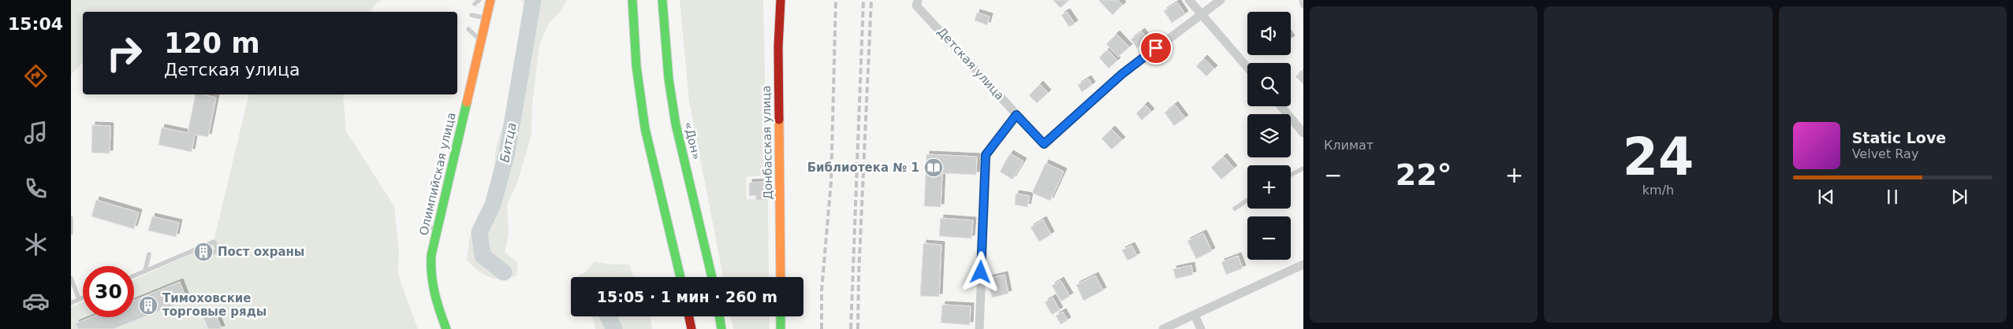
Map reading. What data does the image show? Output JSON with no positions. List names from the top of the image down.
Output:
{
  "streets": {
    "main road": ["«Дон»", "Донбасская улица", "Олимпийская улица"],
    "street": ["Детская улица"]
  },
  "water": ["Битца"],
  "places": {
    "library": ["Библиотека № 1"],
    "building": ["Пост охраны", "Тимоховские торговые ряды"]
  },
  "page": {
    "tabs": "15:04",
    "tile": [
      "Климат",
      ["24", "km/h"]
    ],
    "map_buttons": ["+", "−"],
    "turn": ["120 m", "Детская улица"],
    "song": ["Static Love", "Velvet Ray"],
    "heat": ["−", "22°", "+"],
    "limit": "30",
    "trip": "15:05 · 1 мин · 260 m"
  }
}
